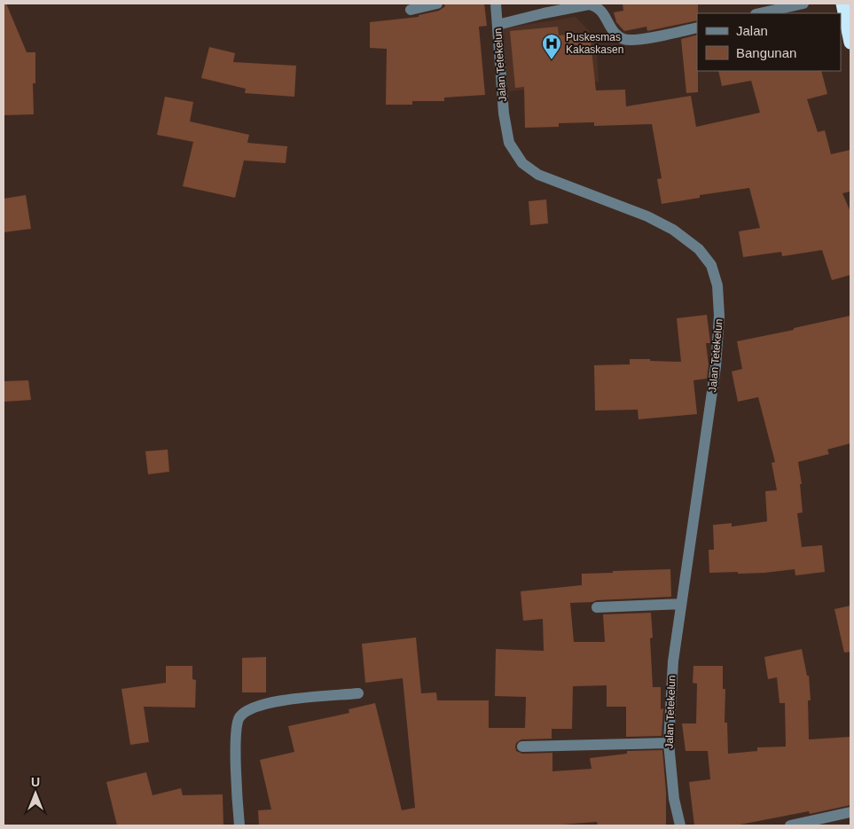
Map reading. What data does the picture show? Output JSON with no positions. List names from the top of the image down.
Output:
{
  "streets": {
    "street": ["Jalan Tetekelun"]
  },
  "places": {
    "hospital": ["Puskesmas Kakaskasen"]
  },
  "legend": ["Jalan", "Bangunan"],
  "north": "top"
}
